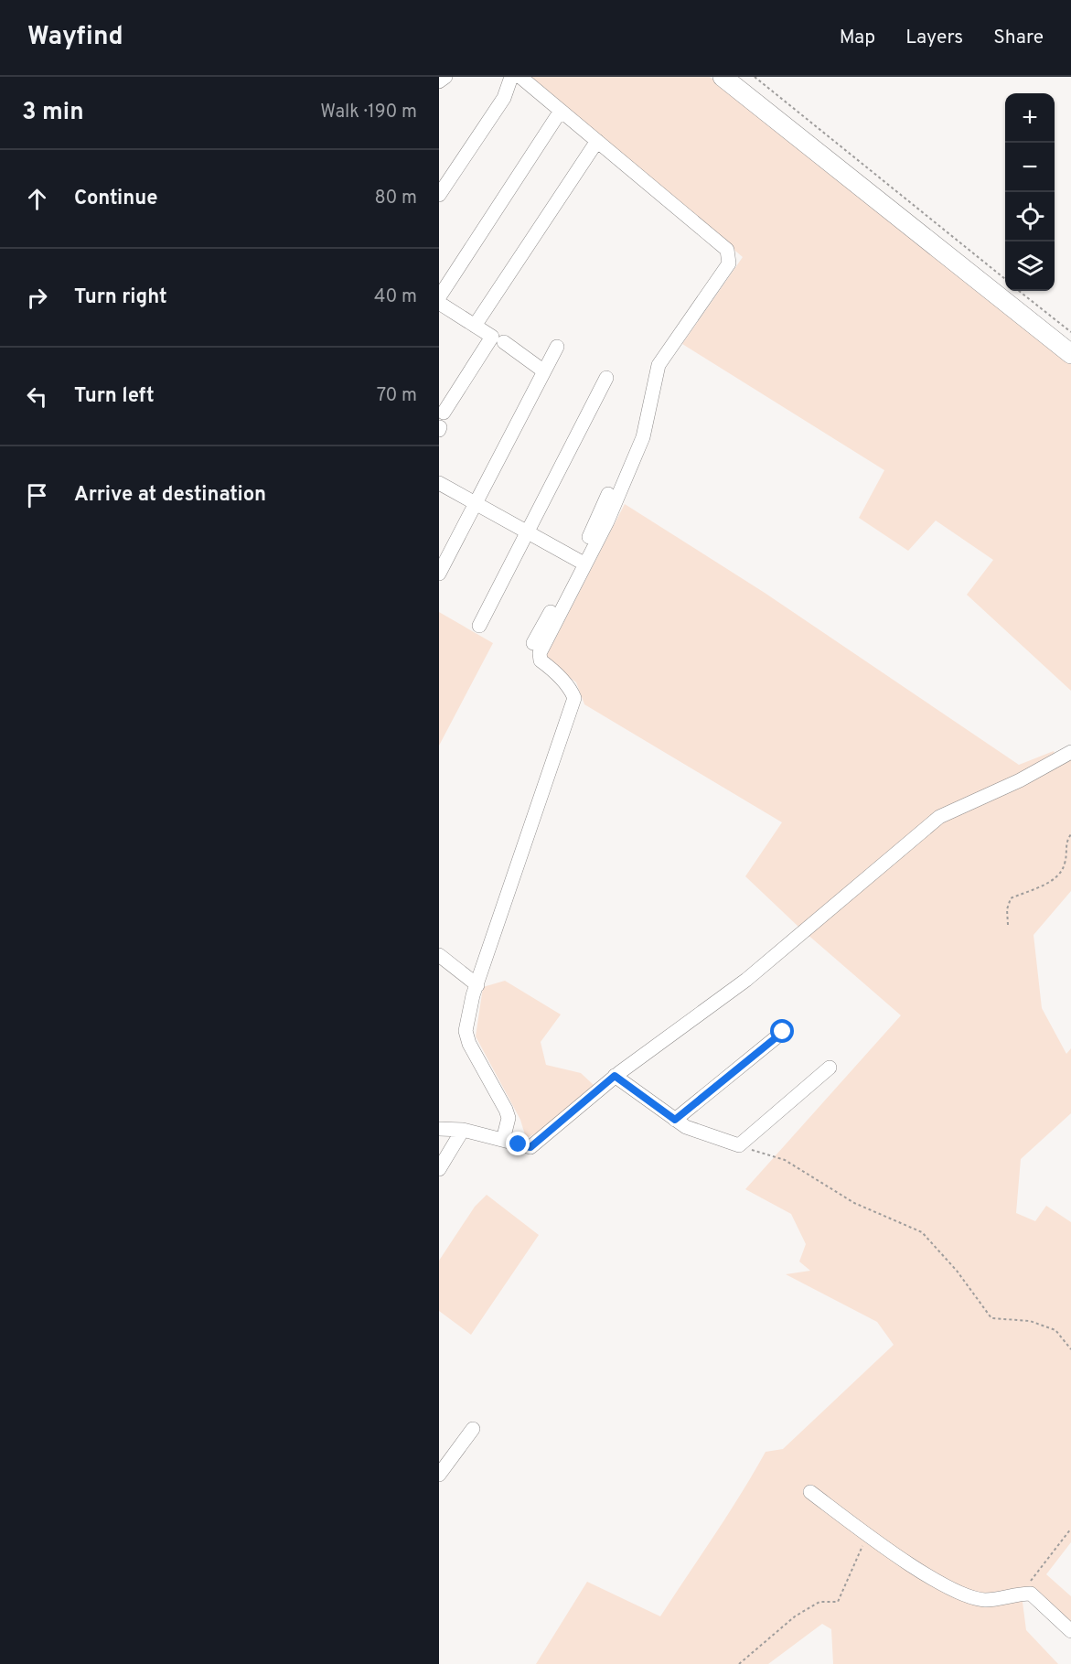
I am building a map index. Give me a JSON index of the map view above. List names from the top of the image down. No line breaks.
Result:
{"page":{"header":"Wayfind","nav":["Map","Layers","Share"],"heading":["3 min","Walk · 190 m"],"map_buttons":["+","−"],"list":[["Continue","80 m"],["Turn right","40 m"],["Turn left","70 m"],"Arrive at destination"]}}
